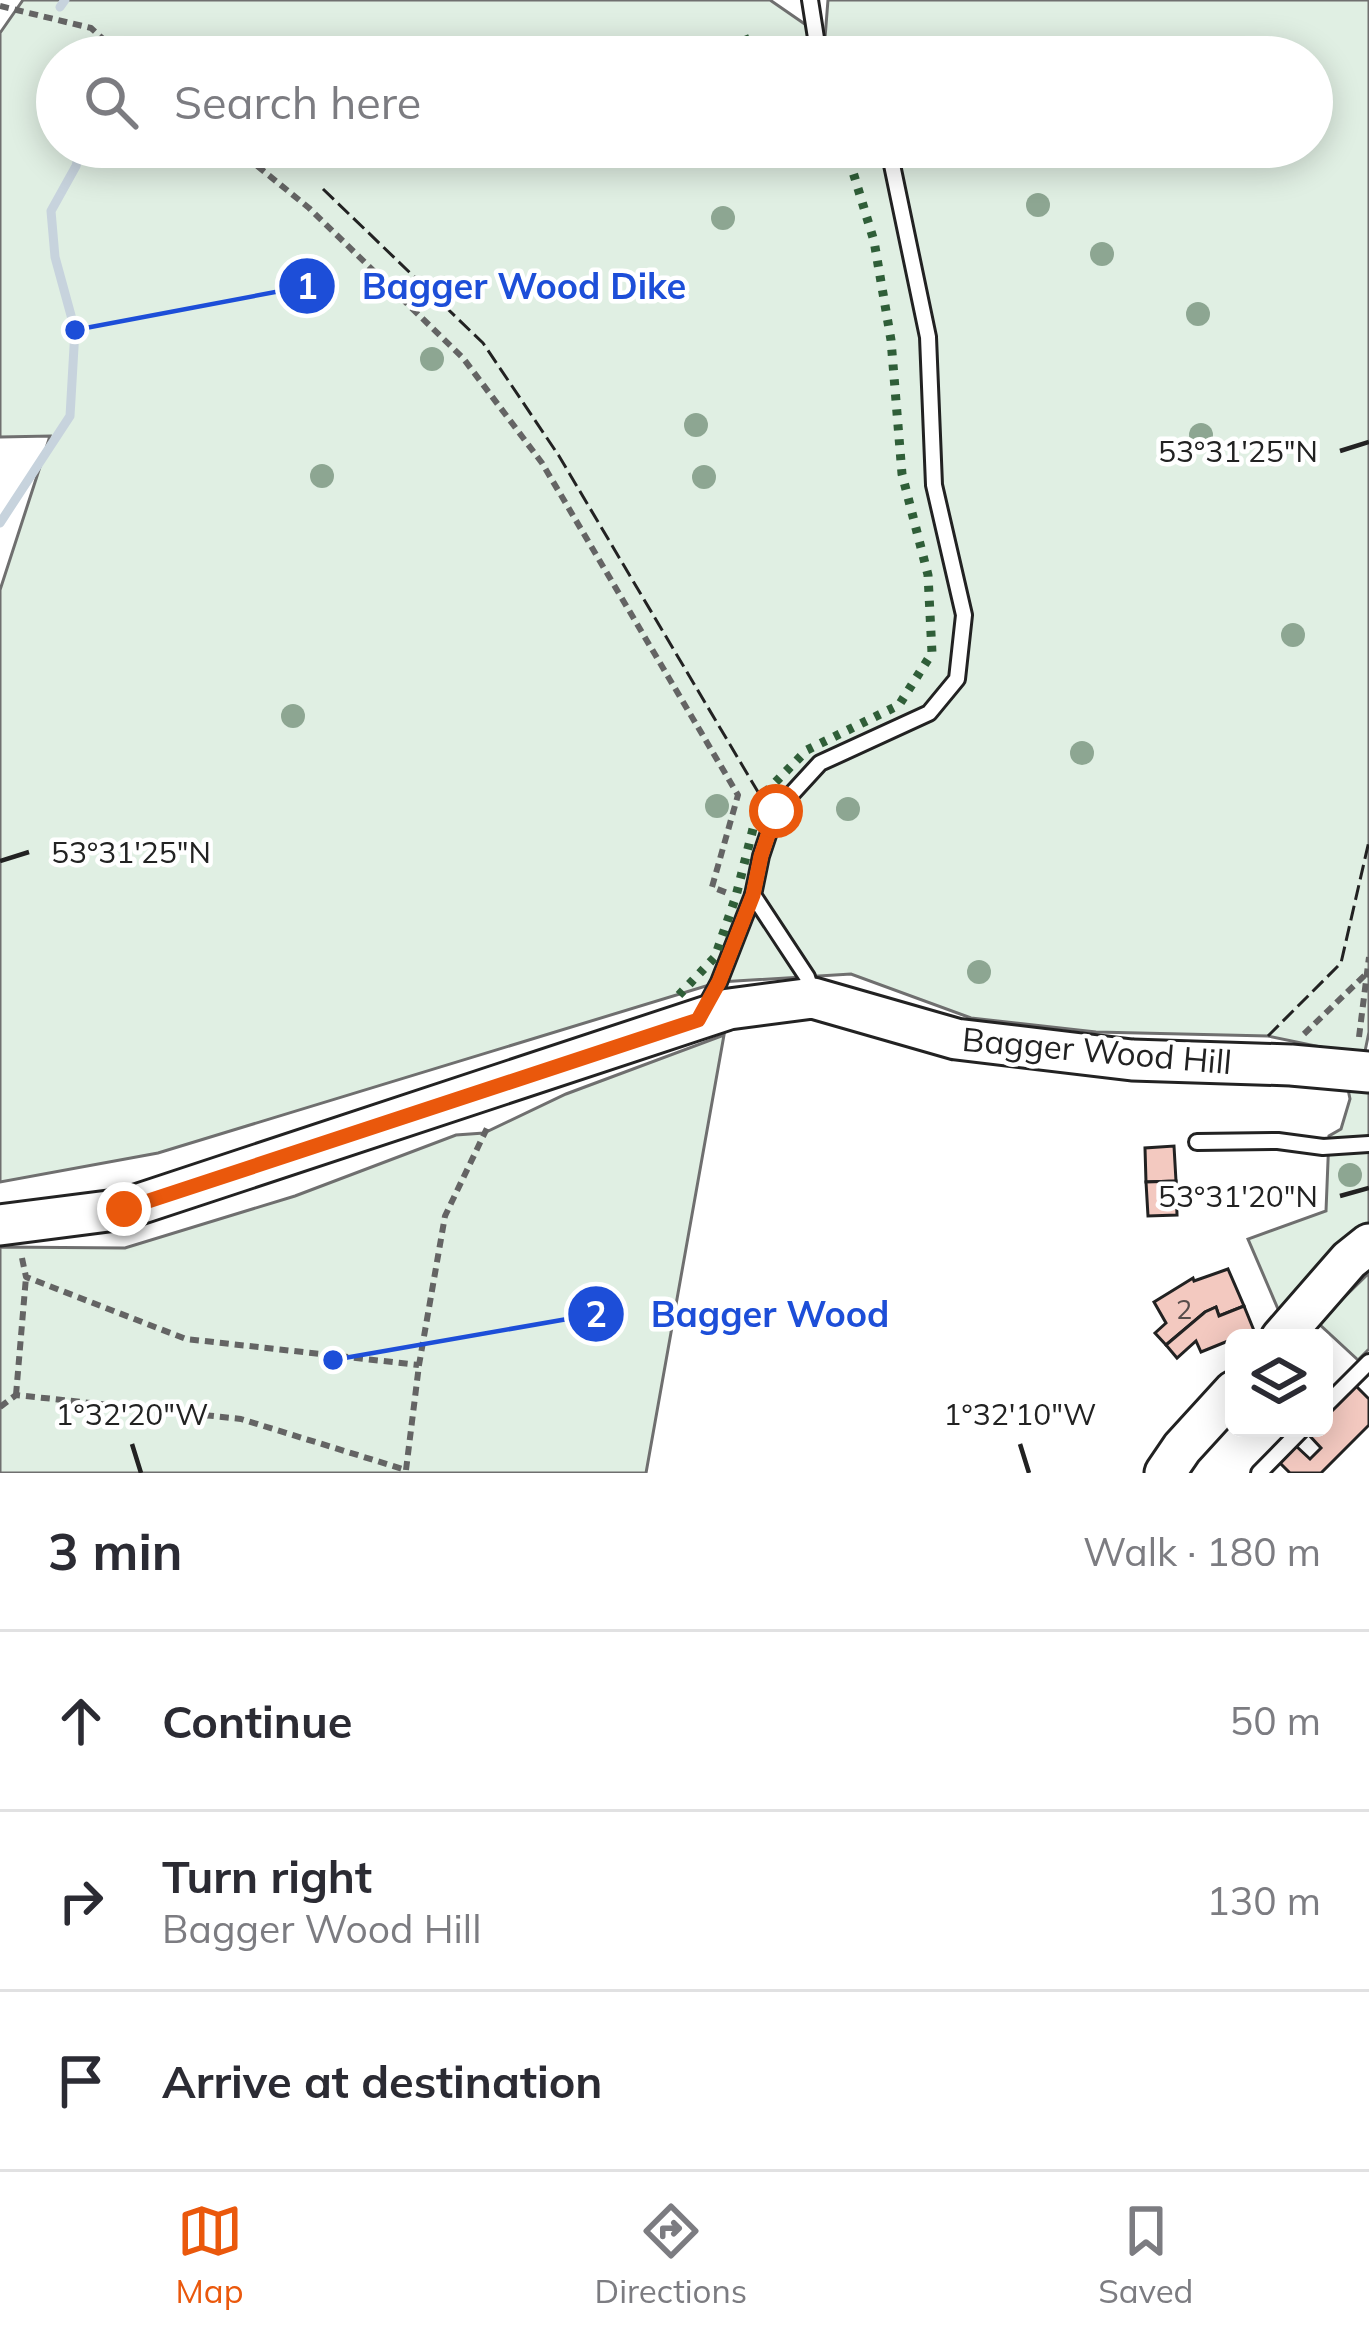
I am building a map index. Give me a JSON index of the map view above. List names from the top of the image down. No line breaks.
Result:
{"streets":{"street":["Bagger Wood Hill"]},"places":["Bagger Wood Dike","Bagger Wood"],"house_numbers":["2"],"page":{"search":"Search here","heading":["3 min","Walk · 180 m"],"list":[["Continue","50 m"],["Turn right","Bagger Wood Hill","130 m"],"Arrive at destination"],"nav":["Map","Directions","Saved"]},"coordinates":["53°31'25\"N","53°31'20\"N","1°32'20\"W","1°32'10\"W"]}
